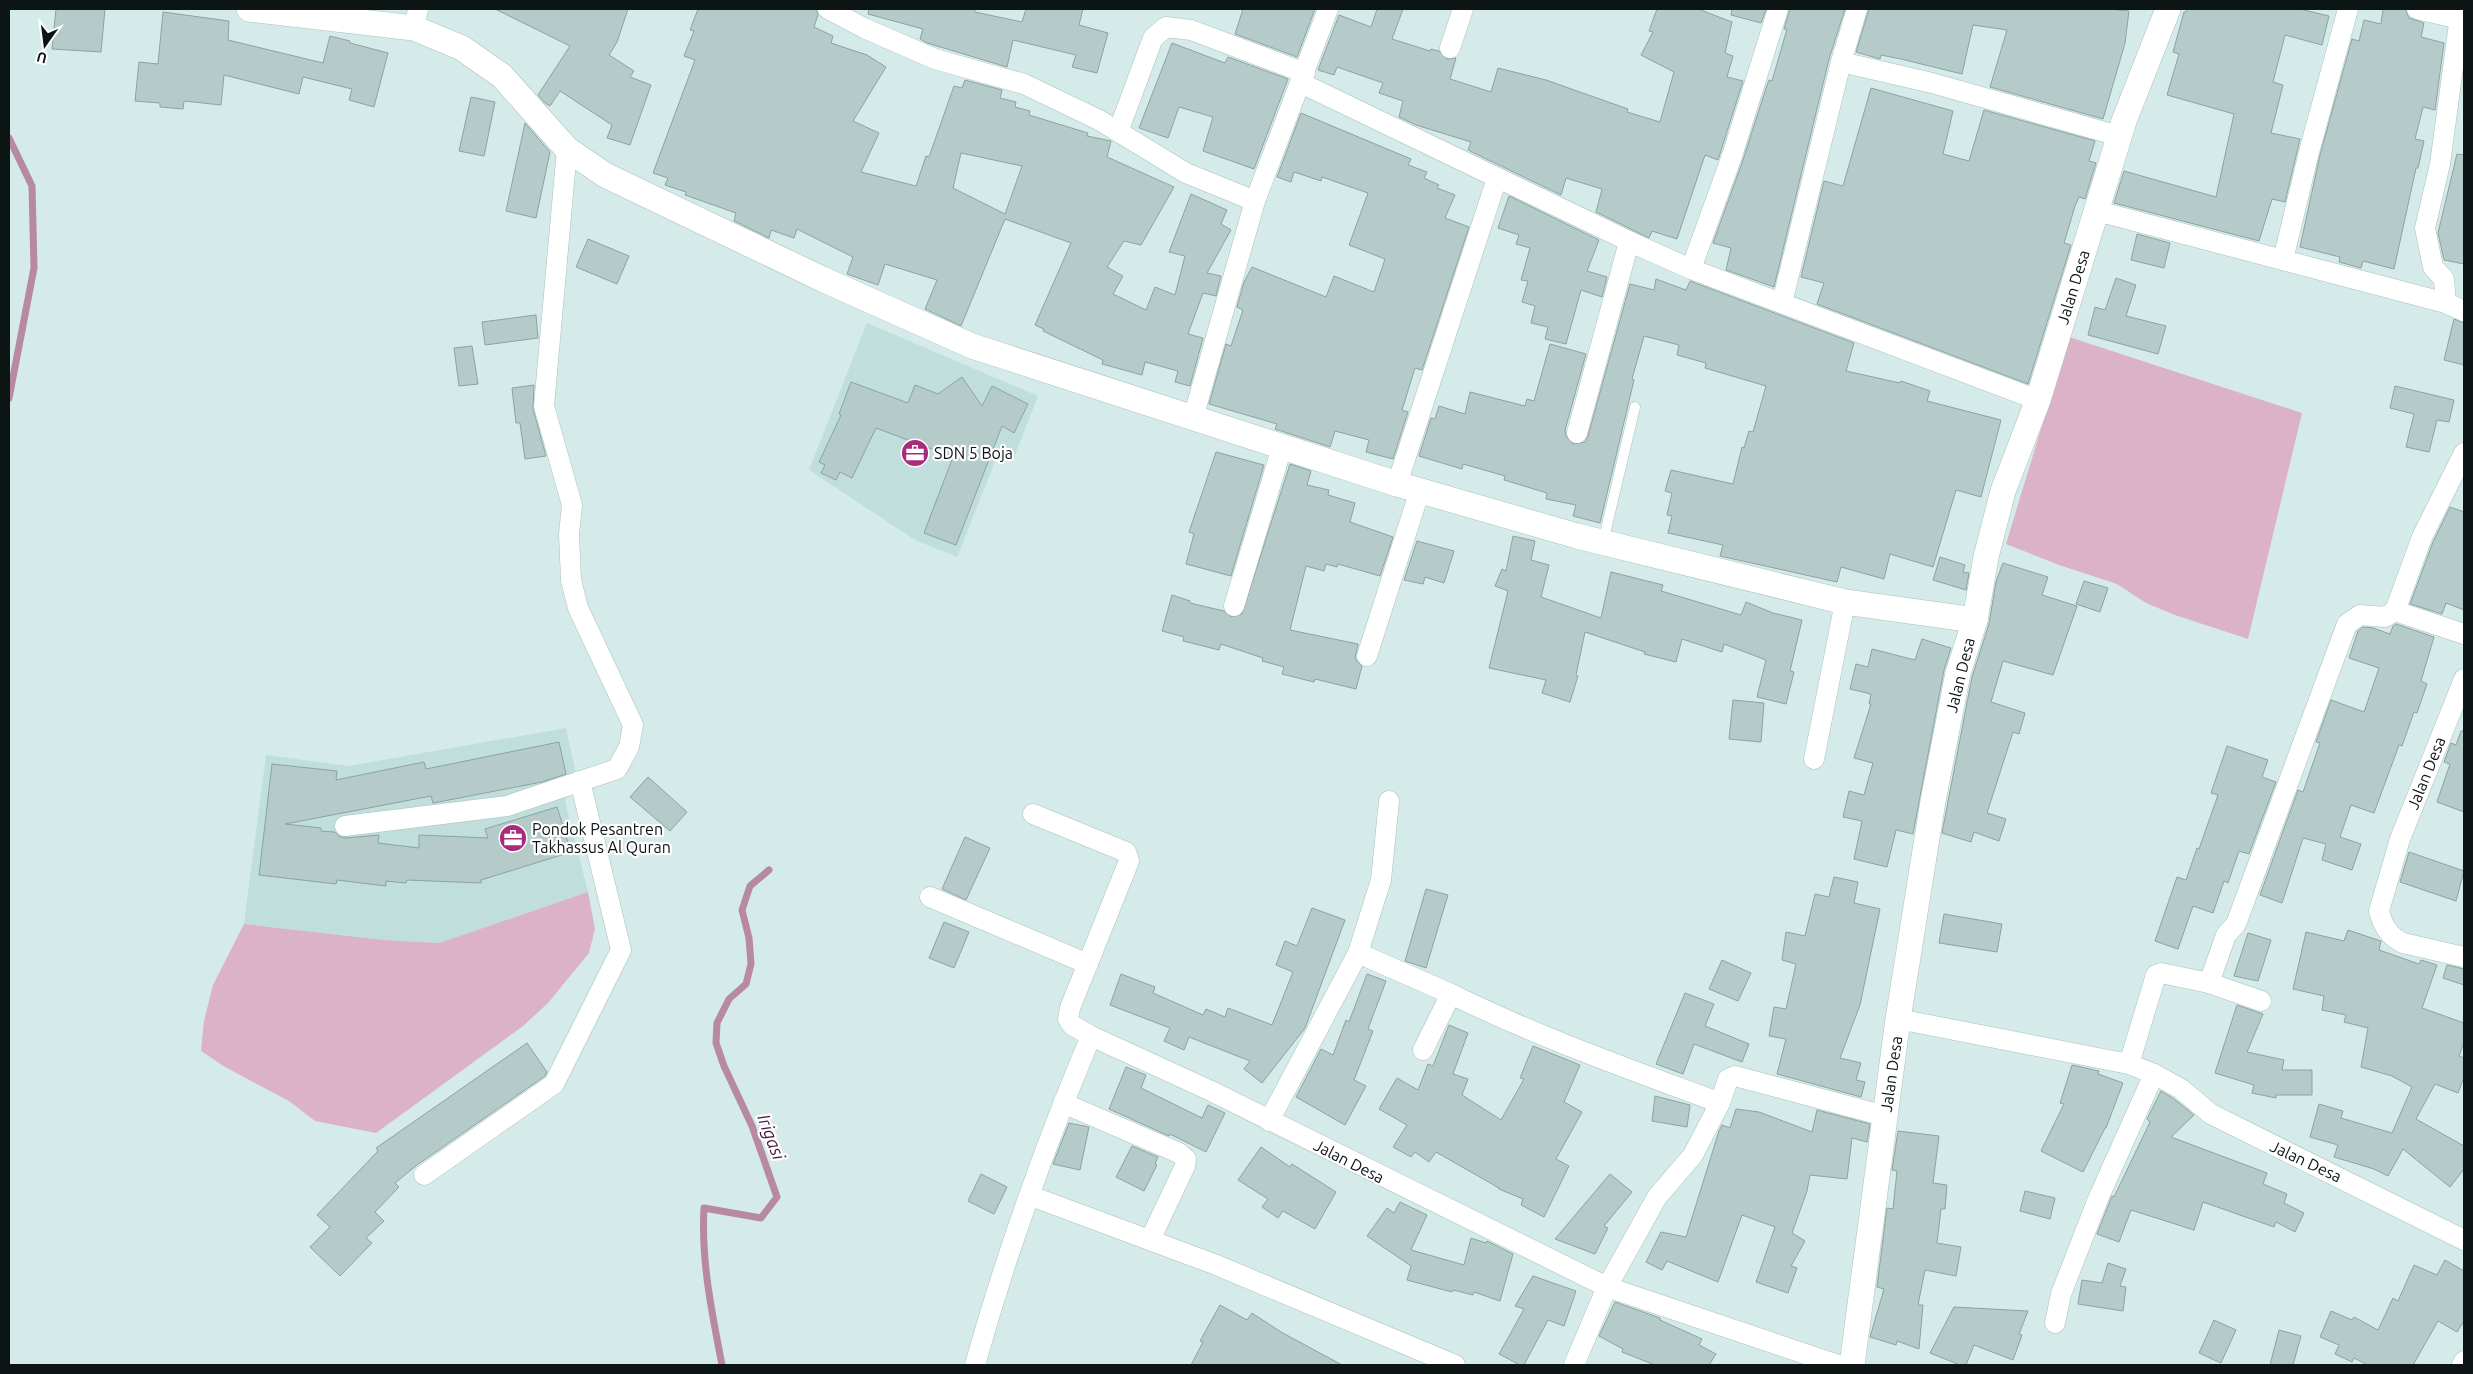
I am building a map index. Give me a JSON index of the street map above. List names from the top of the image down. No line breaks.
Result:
{"streets":{"street":["Jalan Desa"]},"water":["Irigasi"],"places":{"office":["SDN 5 Boja","Pondok Pesantren Takhassus Al Quran"]},"north":"bottom"}
